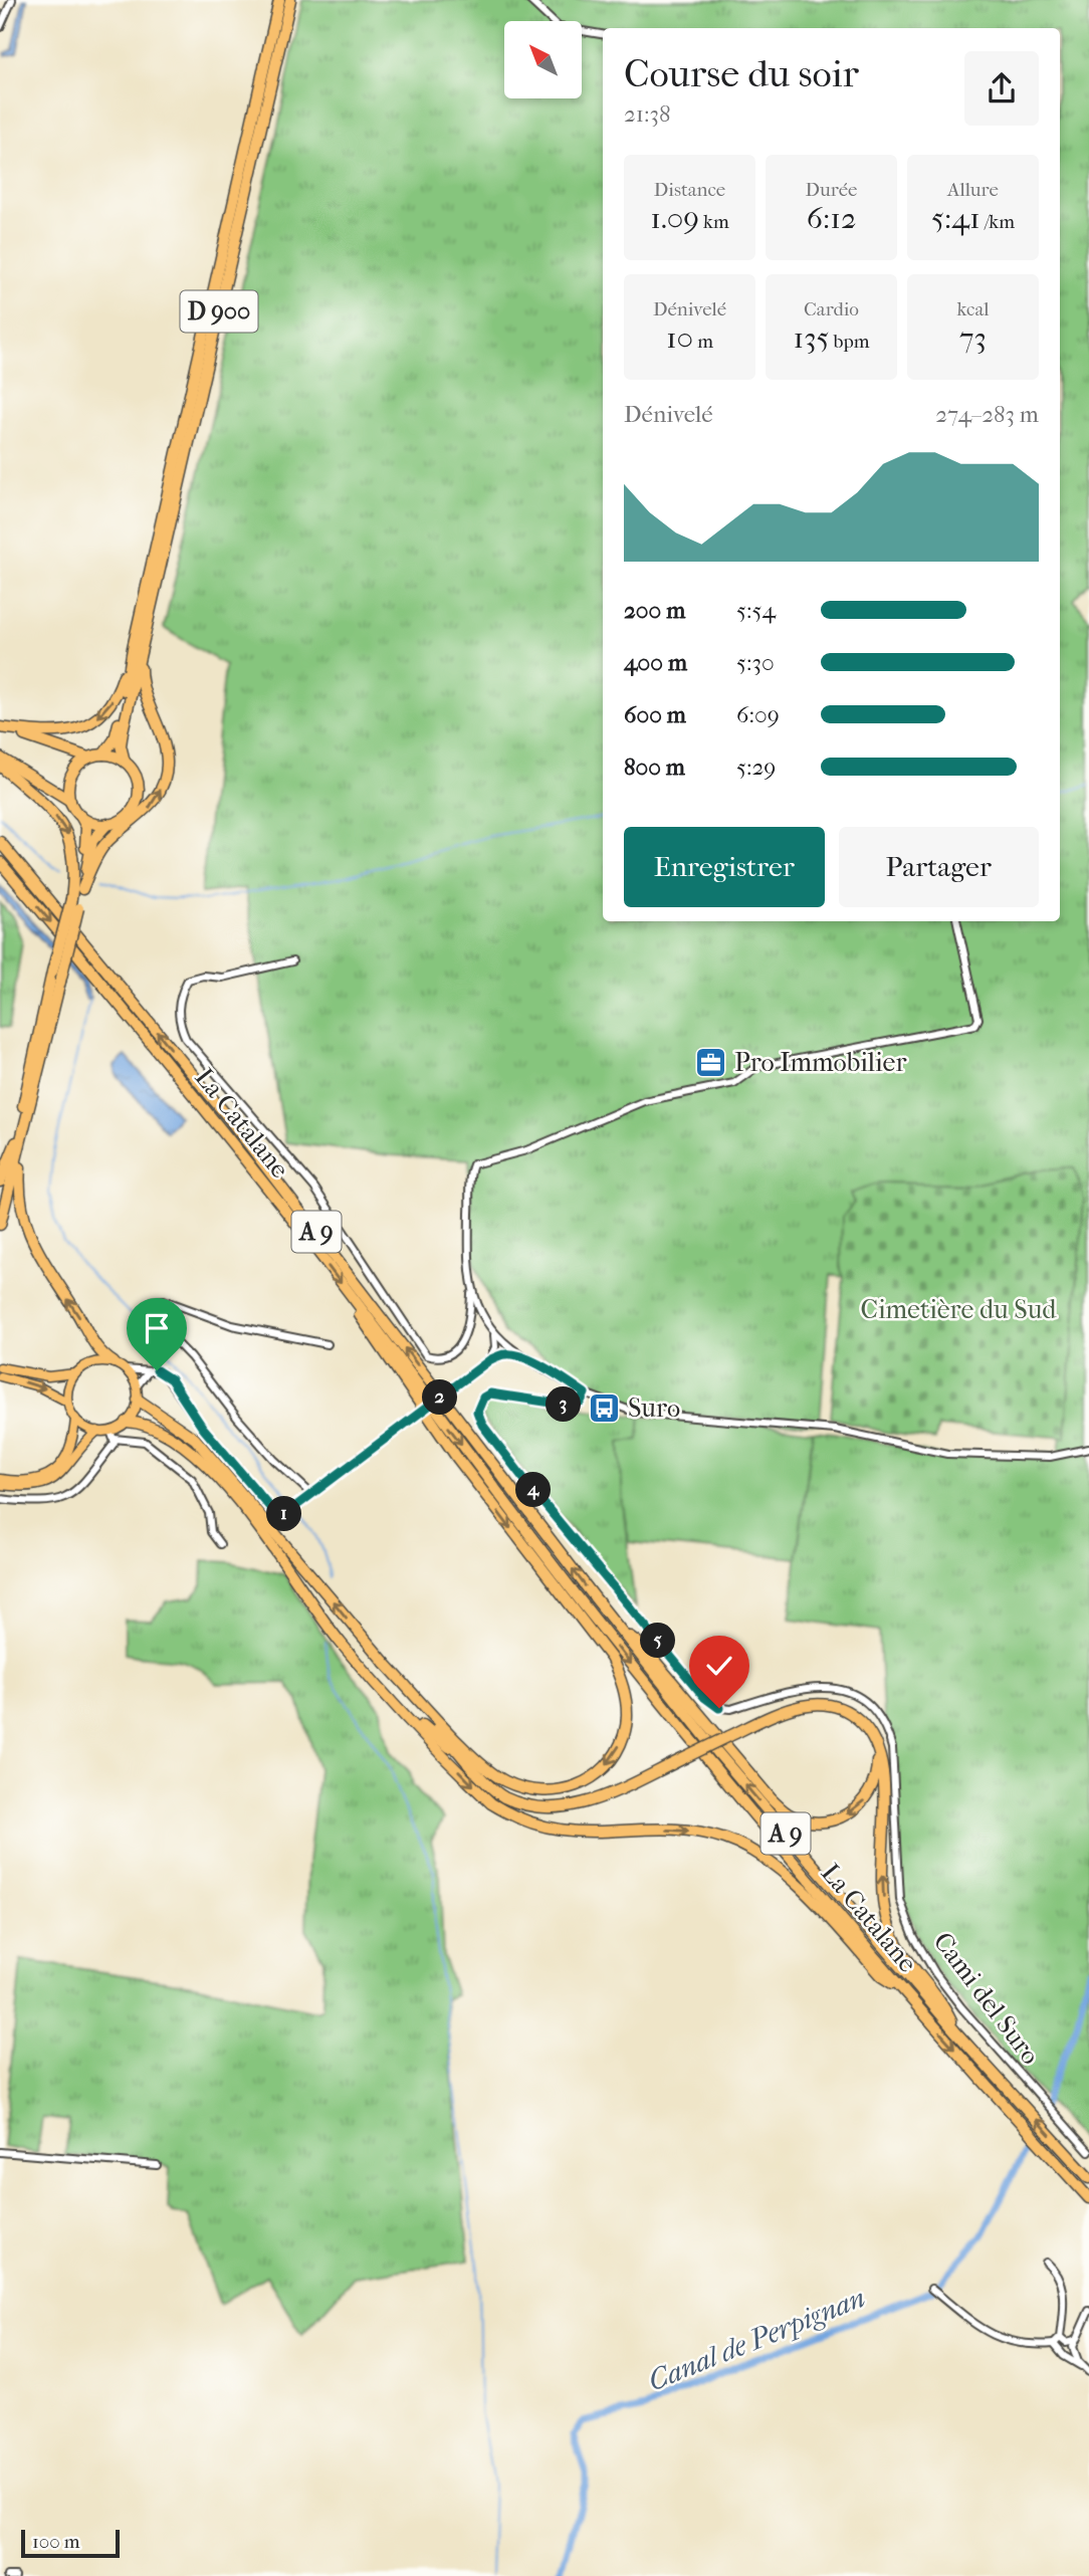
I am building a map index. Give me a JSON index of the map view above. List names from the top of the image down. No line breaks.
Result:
{"streets":{"highway":["D 900","La Catalane","A 9"],"street":["Cami del Suro"]},"water":["Canal de Perpignan"],"parks":["Cimetière du Sud"],"places":{"office":["Pro Immobilier"],"bus stop":["Suro"]},"scale_bar":"100 m","north":"top left","page":{"heading":["Course du soir","21:38"],"stats":[["Distance","1.09 km"],["Durée","6:12"],["Allure","5:41 /km"],["Dénivelé","10 m"],["Cardio","135 bpm"],["kcal","73"]],"chart":["Dénivelé","274–283 m"],"list":[{"name":"200 m","note":"5:54"},{"name":"400 m","note":"5:30"},{"name":"600 m","note":"6:09"},{"name":"800 m","note":"5:29"}],"buttons":["Enregistrer","Partager"],"pins":["2","3","4","1","5"],"scale":"100 m"}}
